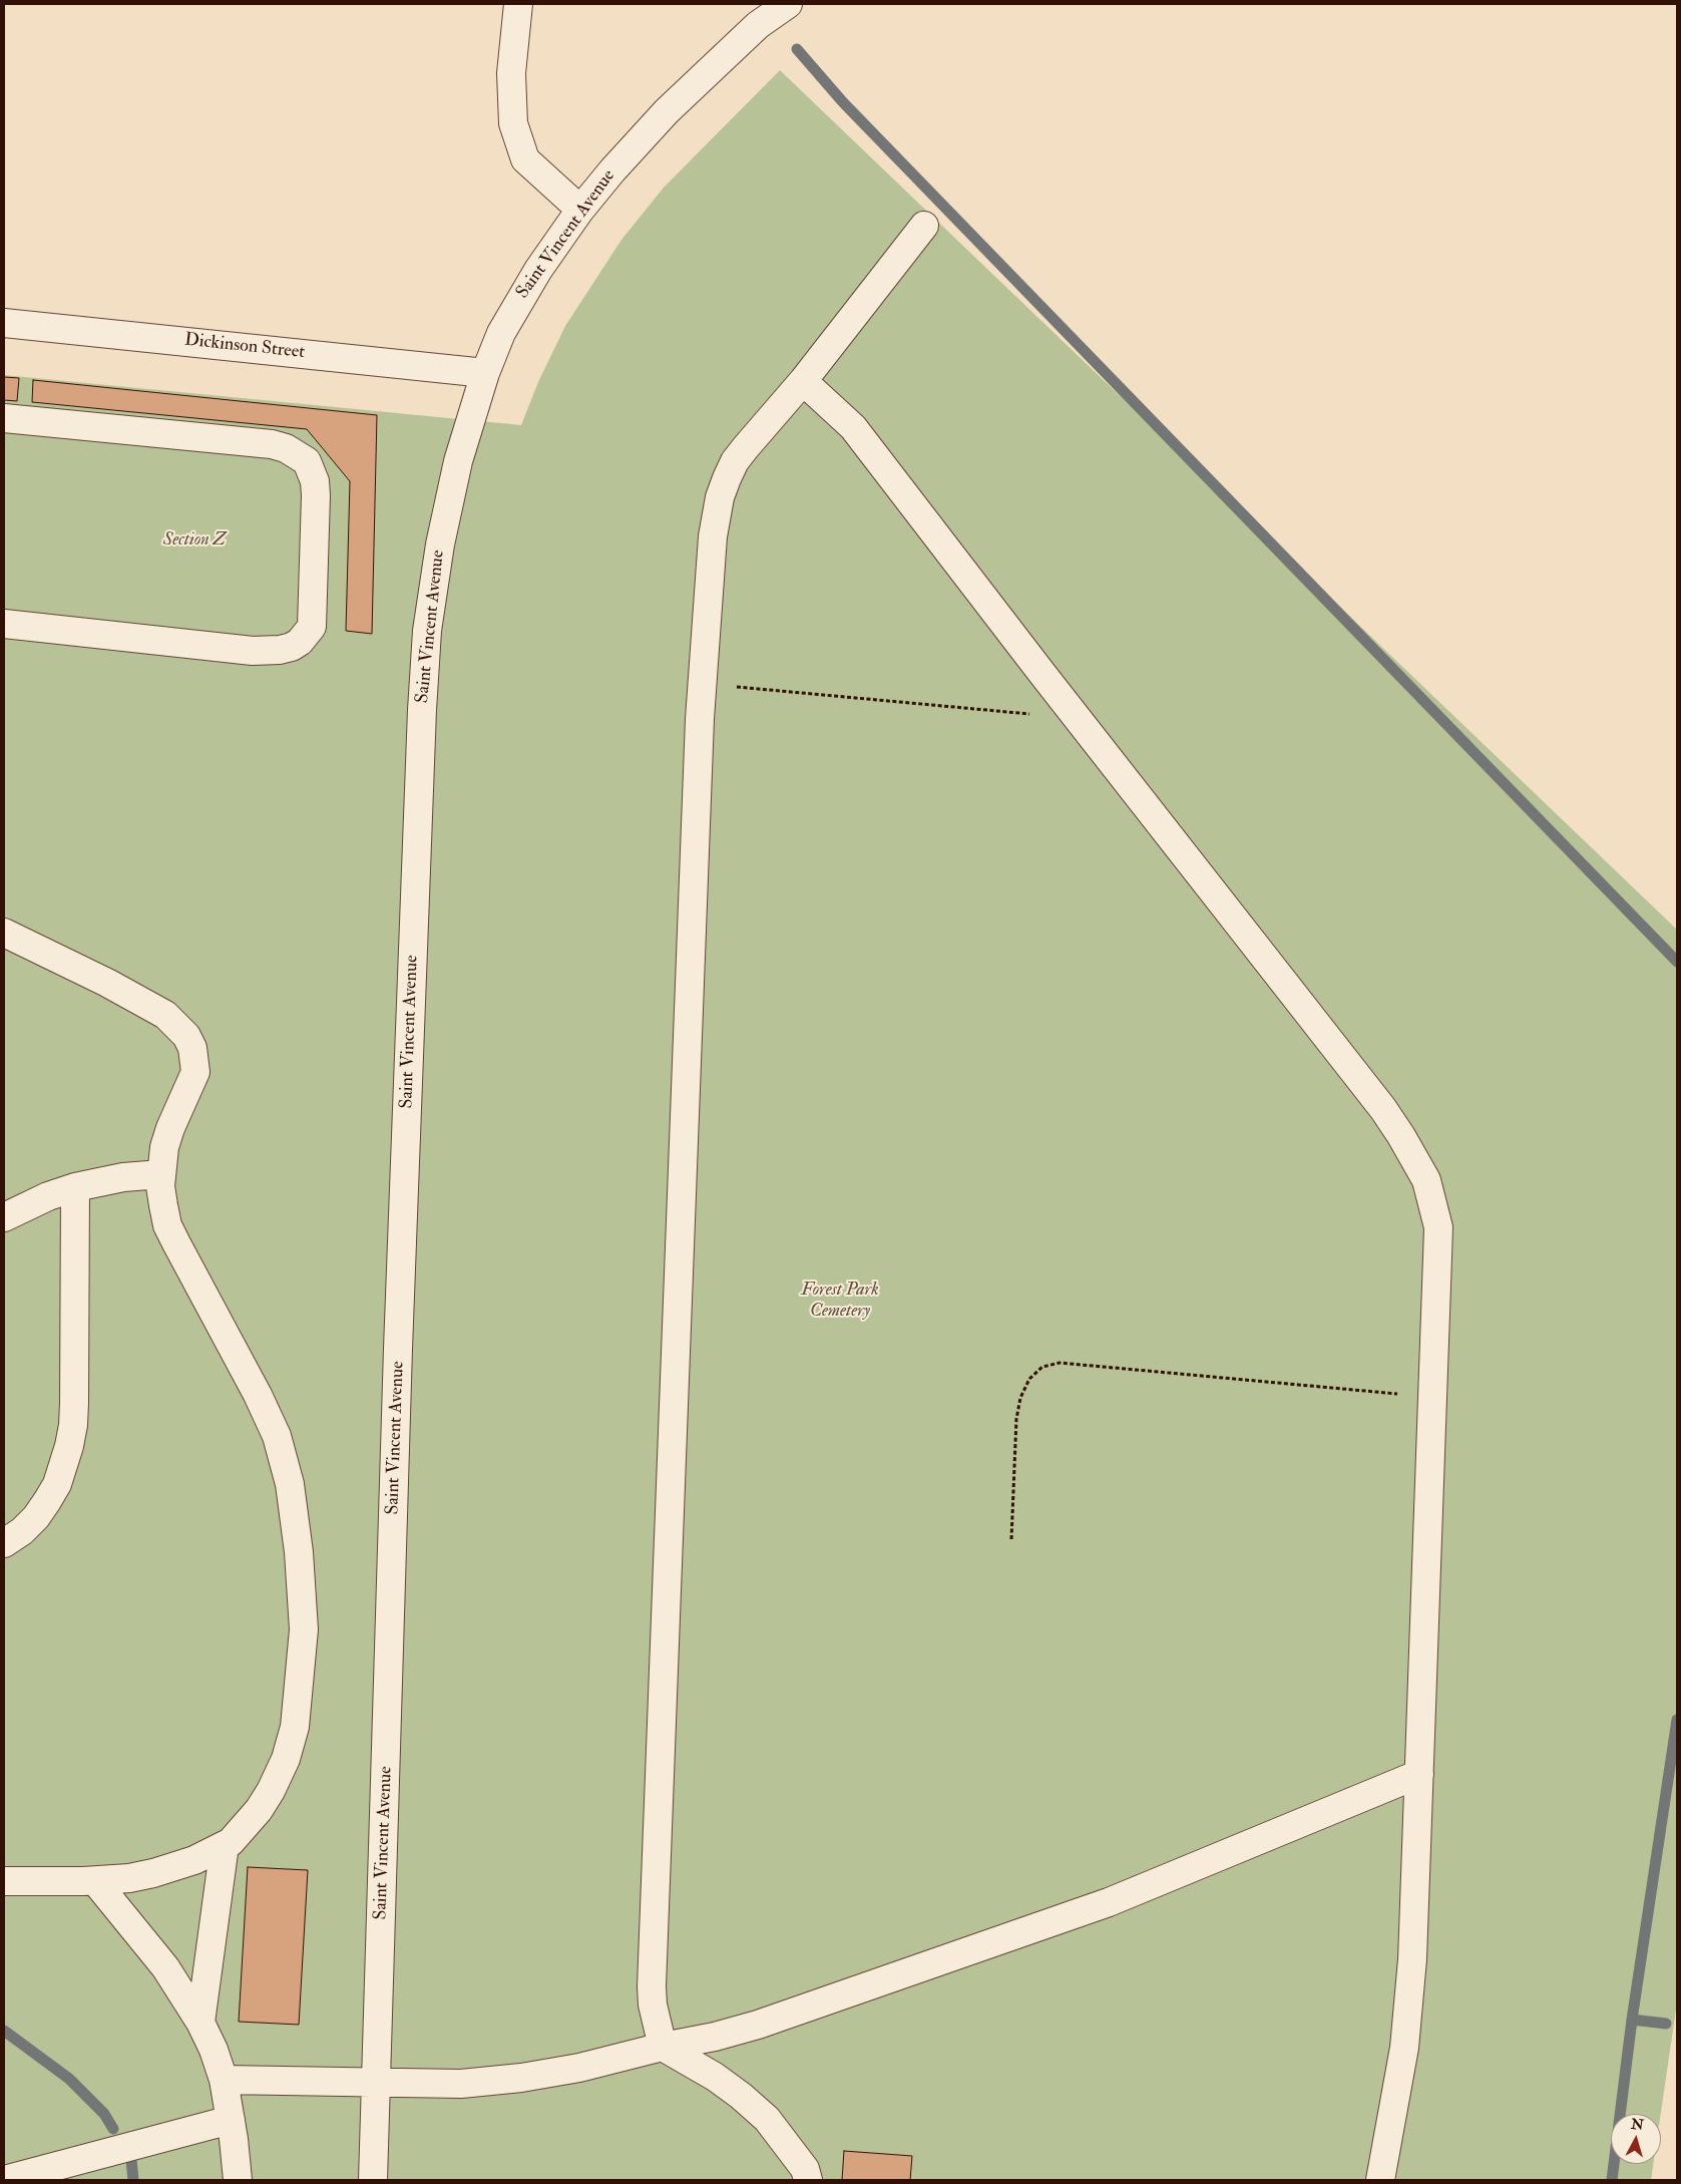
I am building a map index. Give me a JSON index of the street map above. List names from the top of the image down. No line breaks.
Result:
{"streets":{"street":["Saint Vincent Avenue","Dickinson Street"]},"crossings":[["Saint Vincent Avenue","Dickinson Street"]],"parks":["Section Z","Forest Park Cemetery"],"north":"top"}
